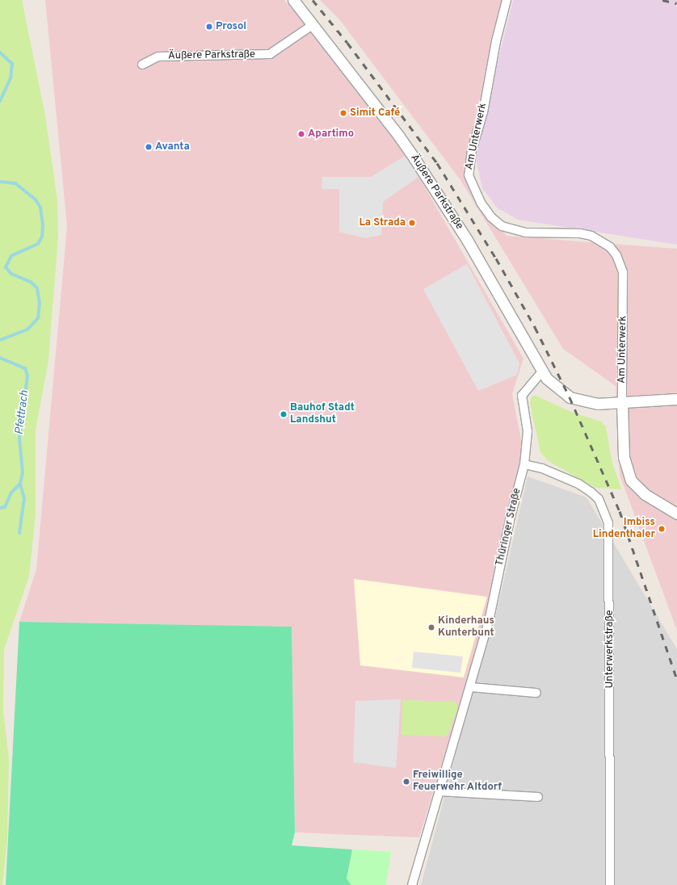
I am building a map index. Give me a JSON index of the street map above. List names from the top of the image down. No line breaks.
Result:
{"streets":{"street":["Äußere Parkstraße","Am Unterwerk","Thüringer Straße","Unterwerkstraße"]},"crossings":[["Äußere Parkstraße","Am Unterwerk"],["Äußere Parkstraße","Thüringer Straße"],["Thüringer Straße","Unterwerkstraße"]],"water":["Pfettrach"],"places":["Prosol","Simit Café","Apartimo","Avanta","La Strada","Bauhof Stadt Landshut","Imbiss Lindenthaler","Kinderhaus Kunterbunt","Freiwillige Feuerwehr Altdorf"]}
